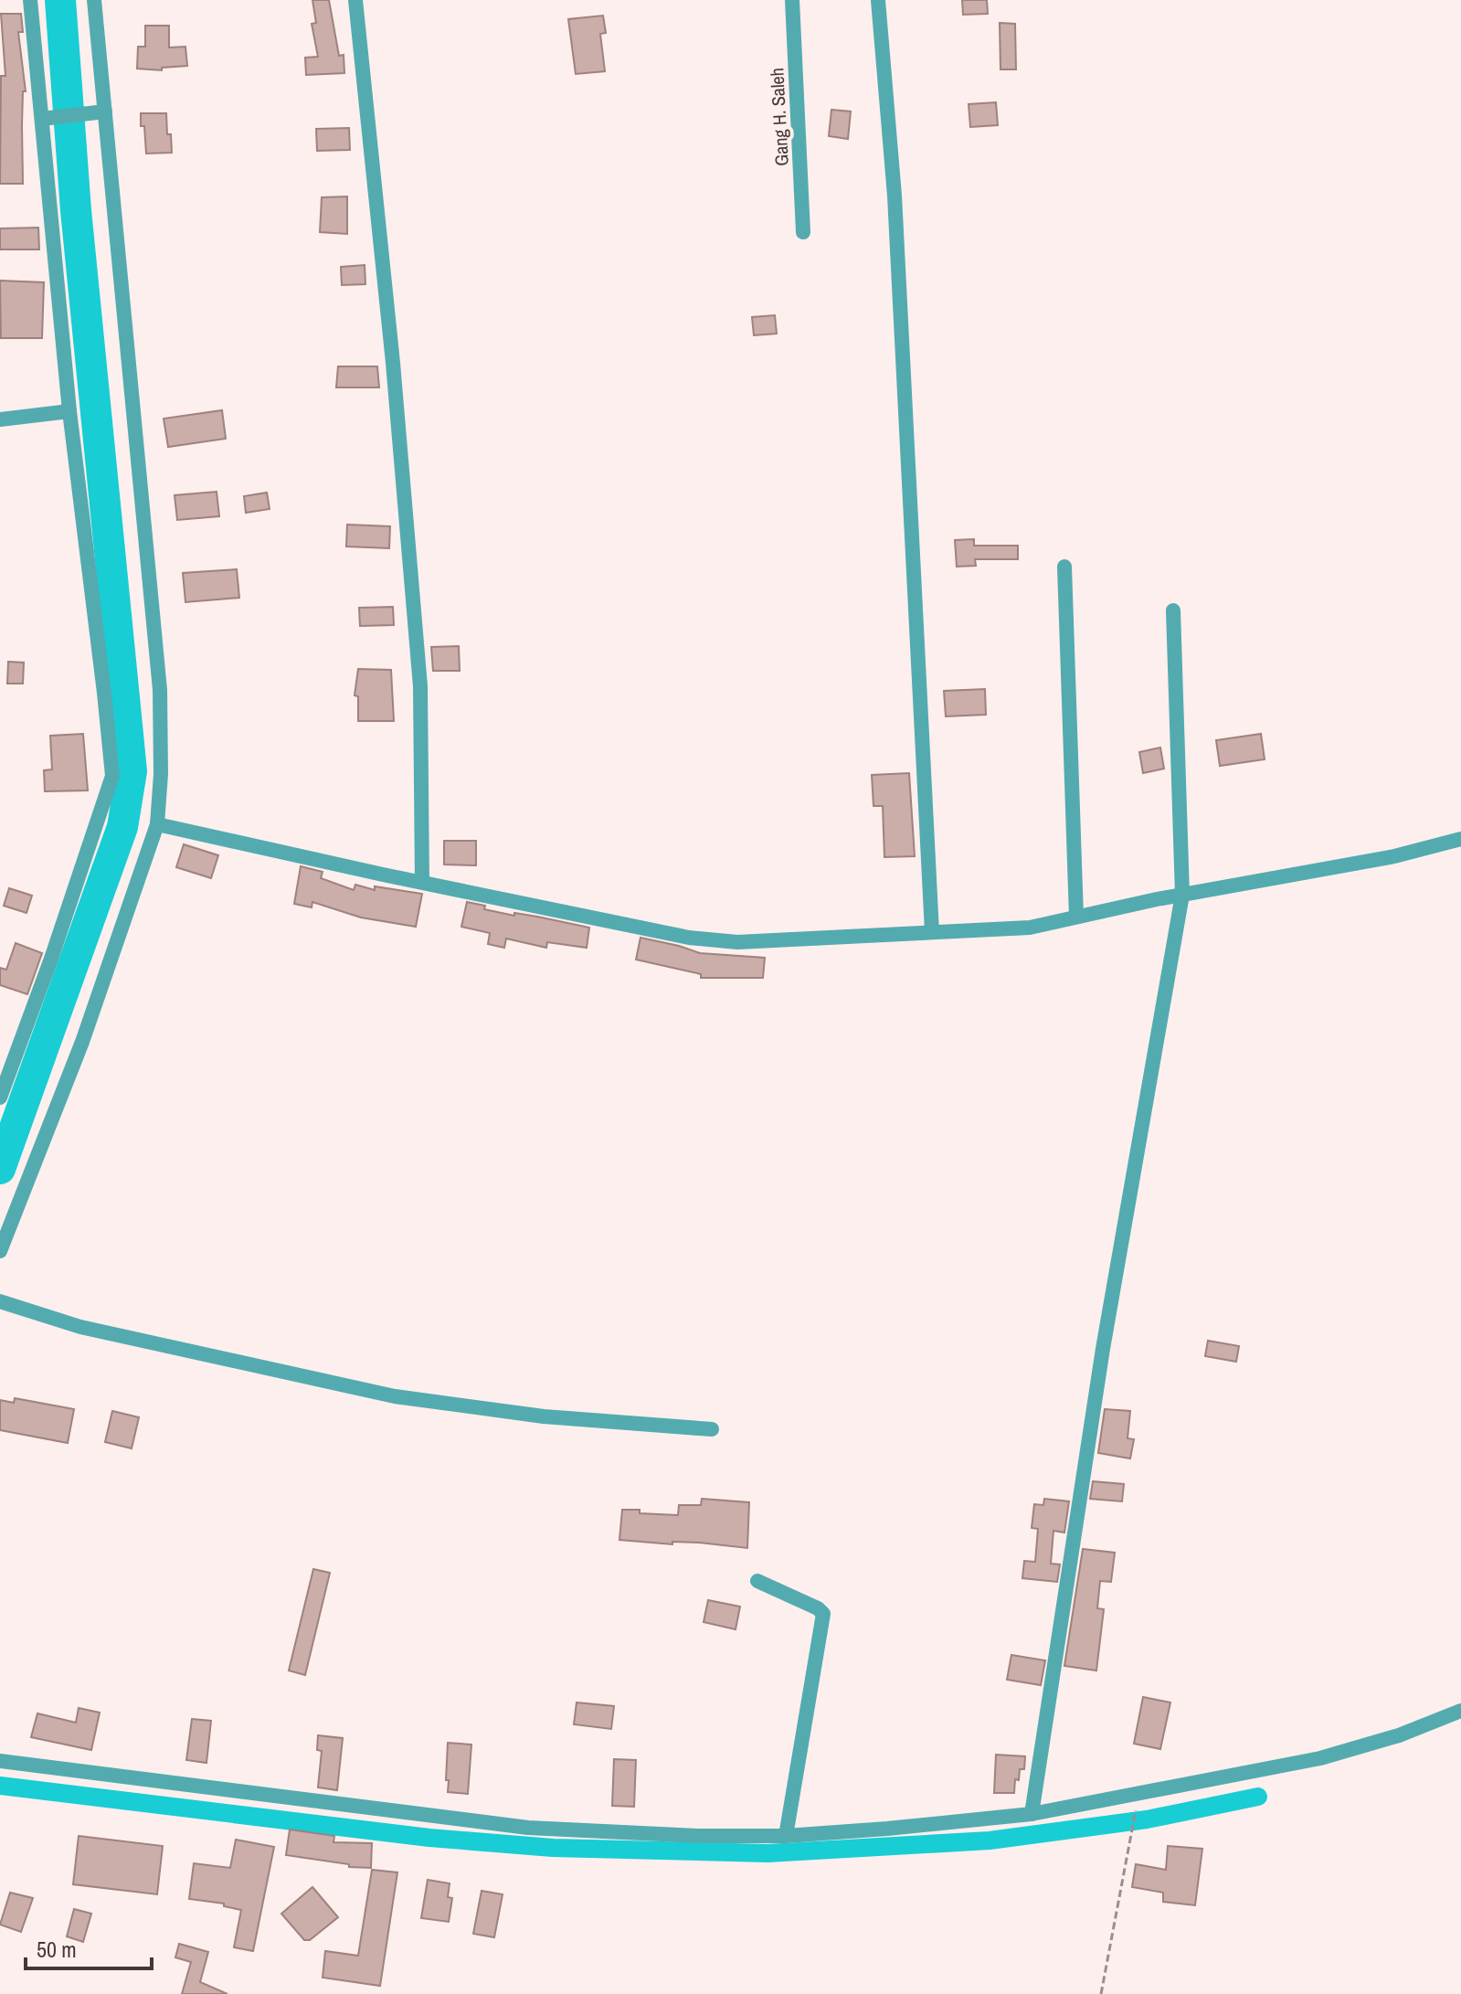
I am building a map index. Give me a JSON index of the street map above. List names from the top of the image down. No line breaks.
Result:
{"streets":{"street":["Gang H. Saleh"]},"scale_bar":"50 m"}
